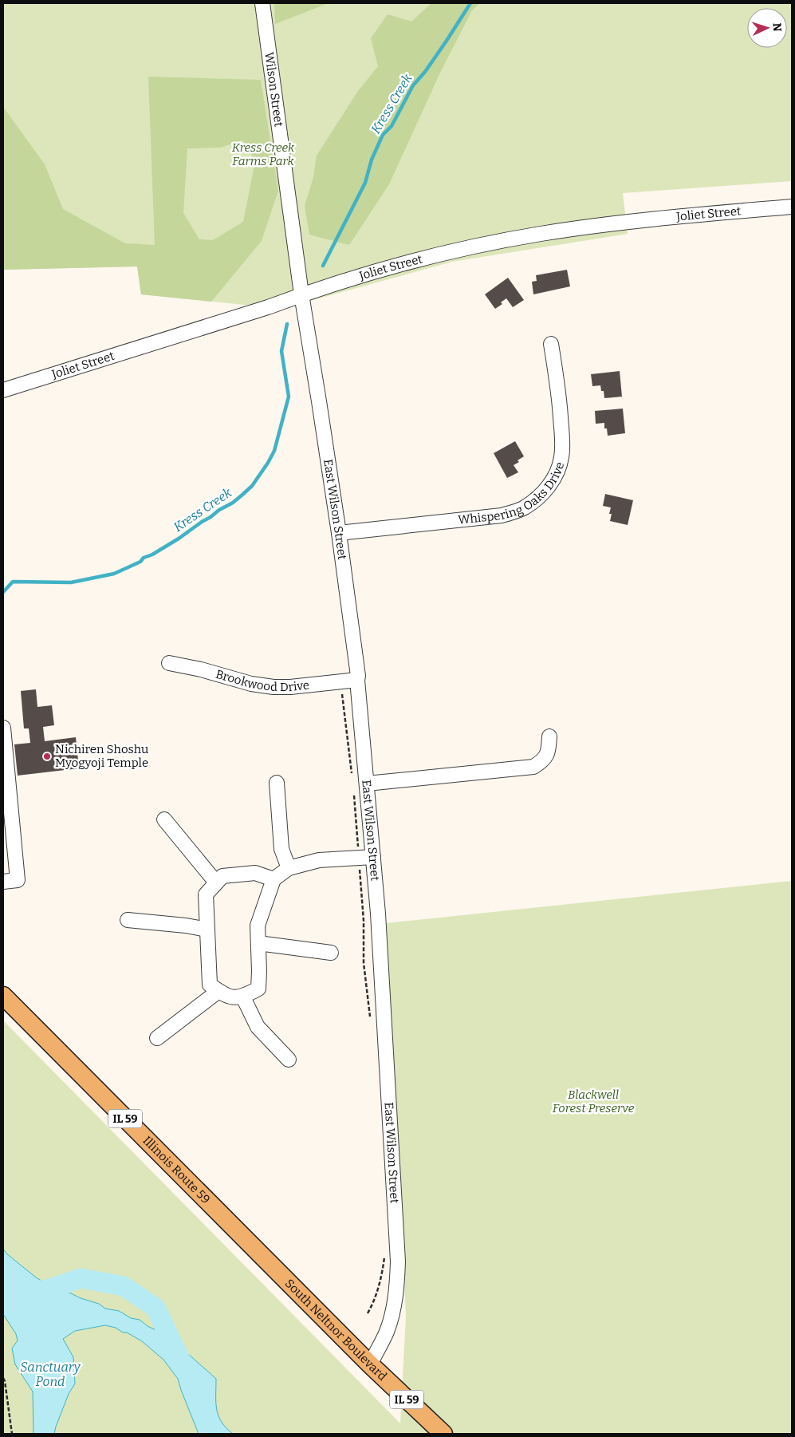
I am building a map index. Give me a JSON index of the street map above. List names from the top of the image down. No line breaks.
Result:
{"streets":{"main road":["IL 59","Illinois Route 59","South Neltnor Boulevard"],"street":["Wilson Street","Joliet Street","Whispering Oaks Drive","East Wilson Street","Brookwood Drive"]},"crossings":[["Wilson Street","Joliet Street"],["Wilson Street","East Wilson Street"],["Joliet Street","East Wilson Street"],["Whispering Oaks Drive","East Wilson Street"],["East Wilson Street","Brookwood Drive"],["East Wilson Street","South Neltnor Boulevard"],["Illinois Route 59","South Neltnor Boulevard"]],"water":["Kress Creek","Sanctuary Pond"],"parks":["Kress Creek Farms Park","Blackwell Forest Preserve"],"places":["Nichiren Shoshu Myogyoji Temple"],"north":"right"}
